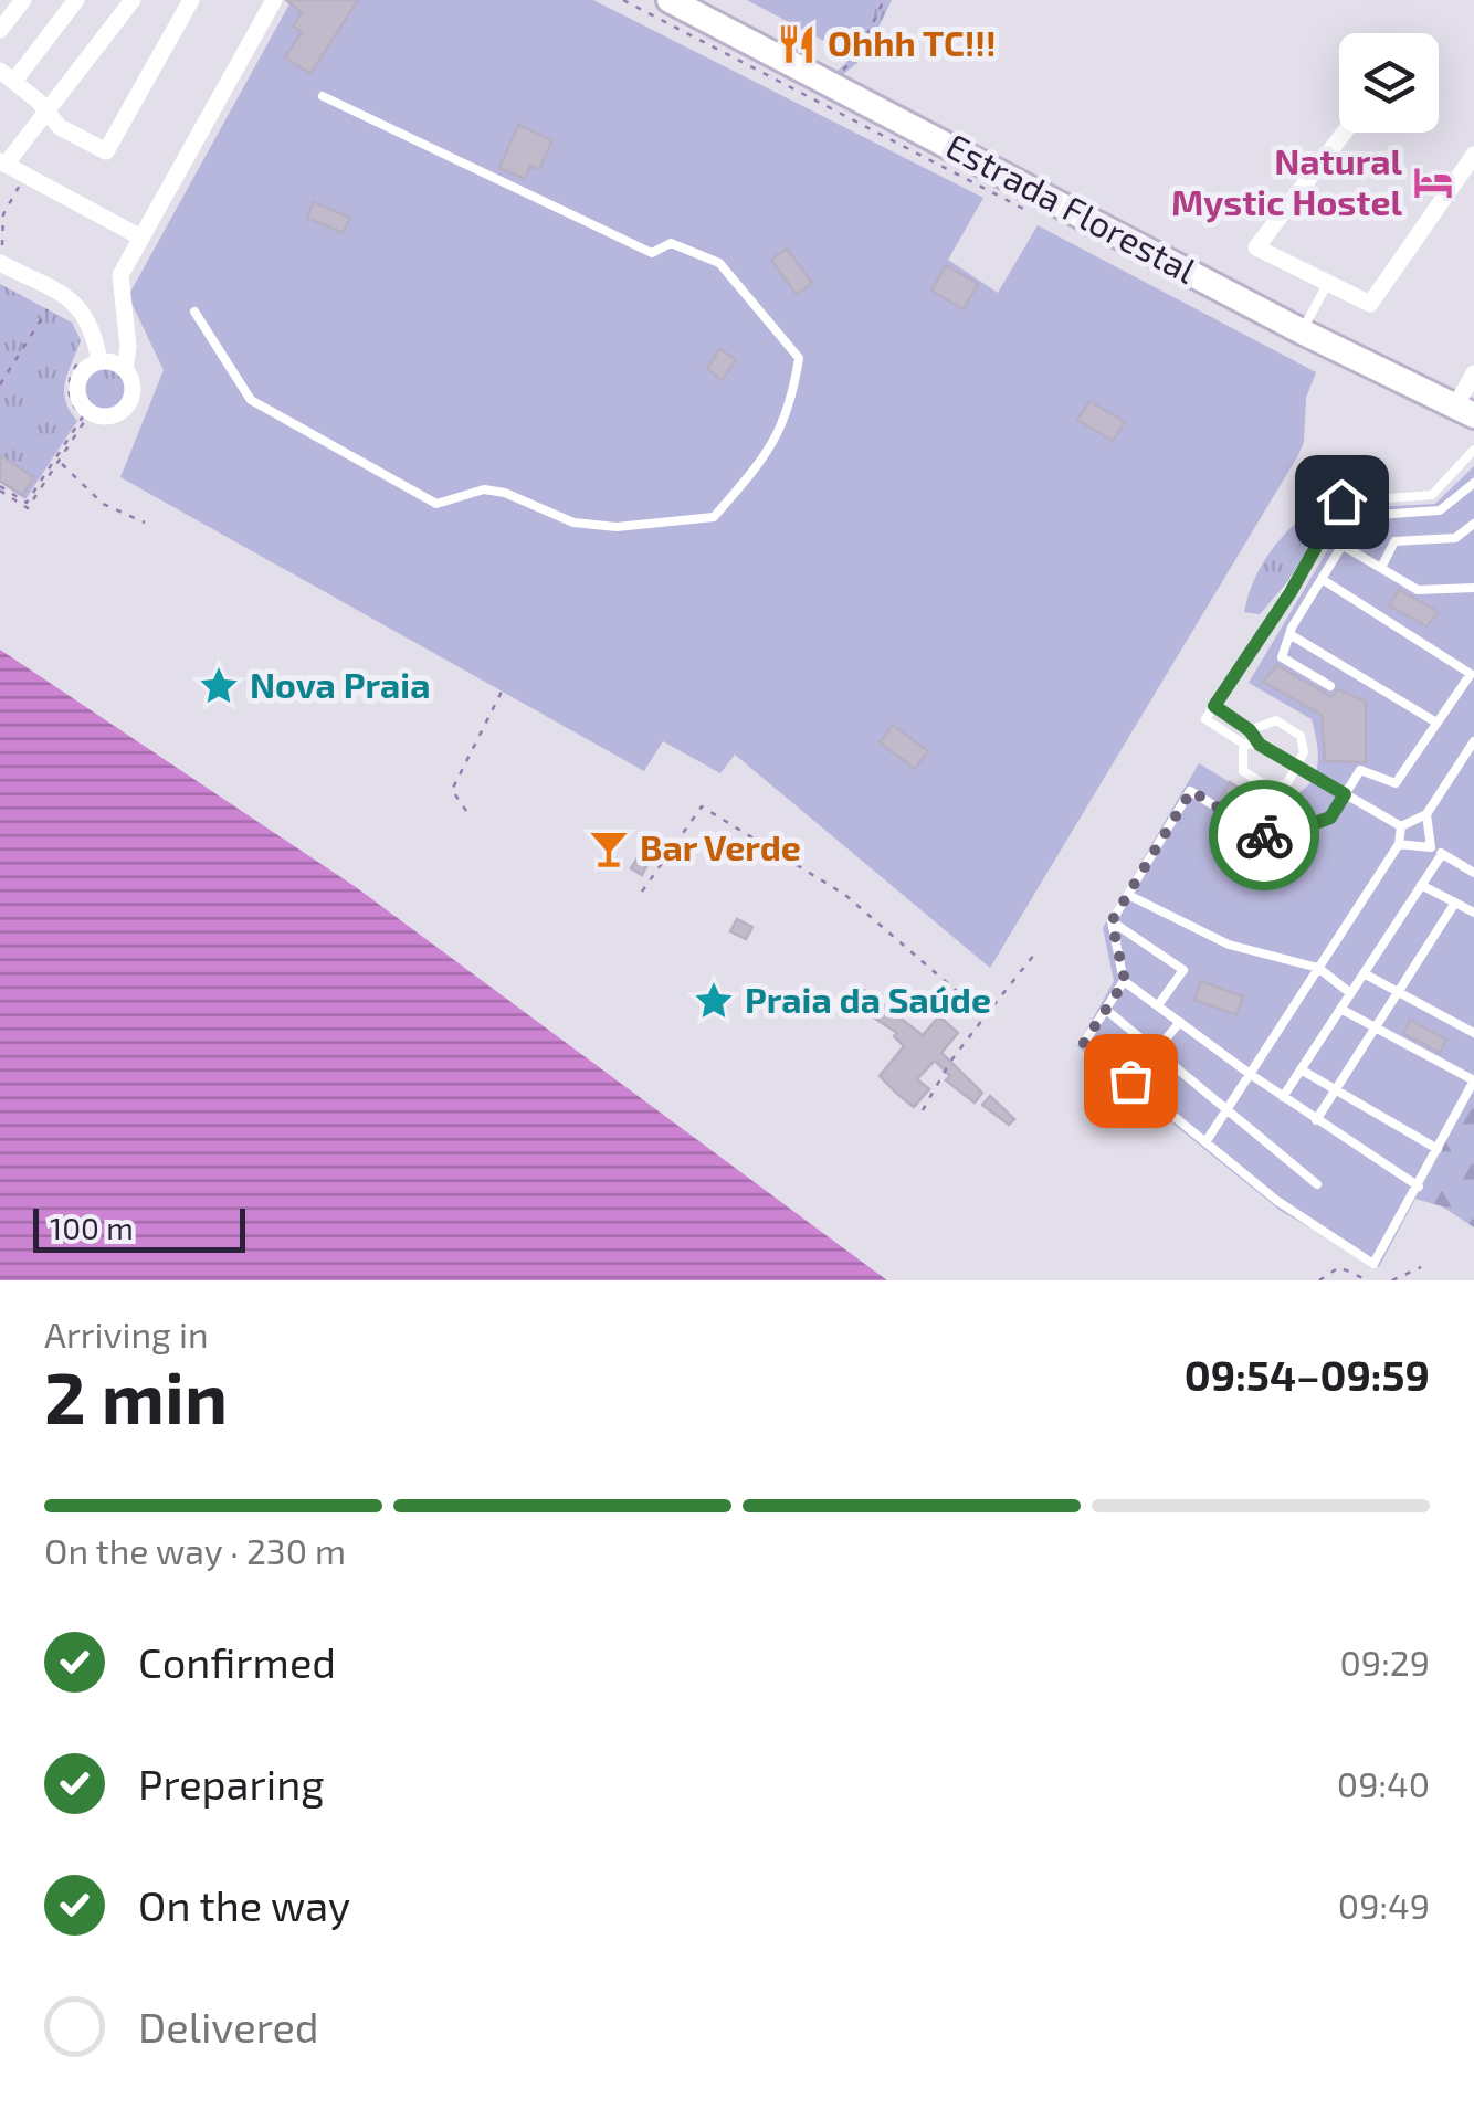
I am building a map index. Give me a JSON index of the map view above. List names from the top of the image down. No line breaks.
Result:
{"streets":{"main road":["Estrada Florestal"]},"places":{"restaurant":["Ohhh TC!!!"],"hotel":["Natural Mystic Hostel"],"place":["Nova Praia","Praia da Saúde"],"bar":["Bar Verde"]},"scale_bar":"100 m","page":{"scale":"100 m","heading":["2 min","Arriving in","09:54–09:59"],"bar":"On the way · 230 m","list":[["Confirmed","09:29"],["Preparing","09:40"],["On the way","09:49"],"Delivered"]}}
